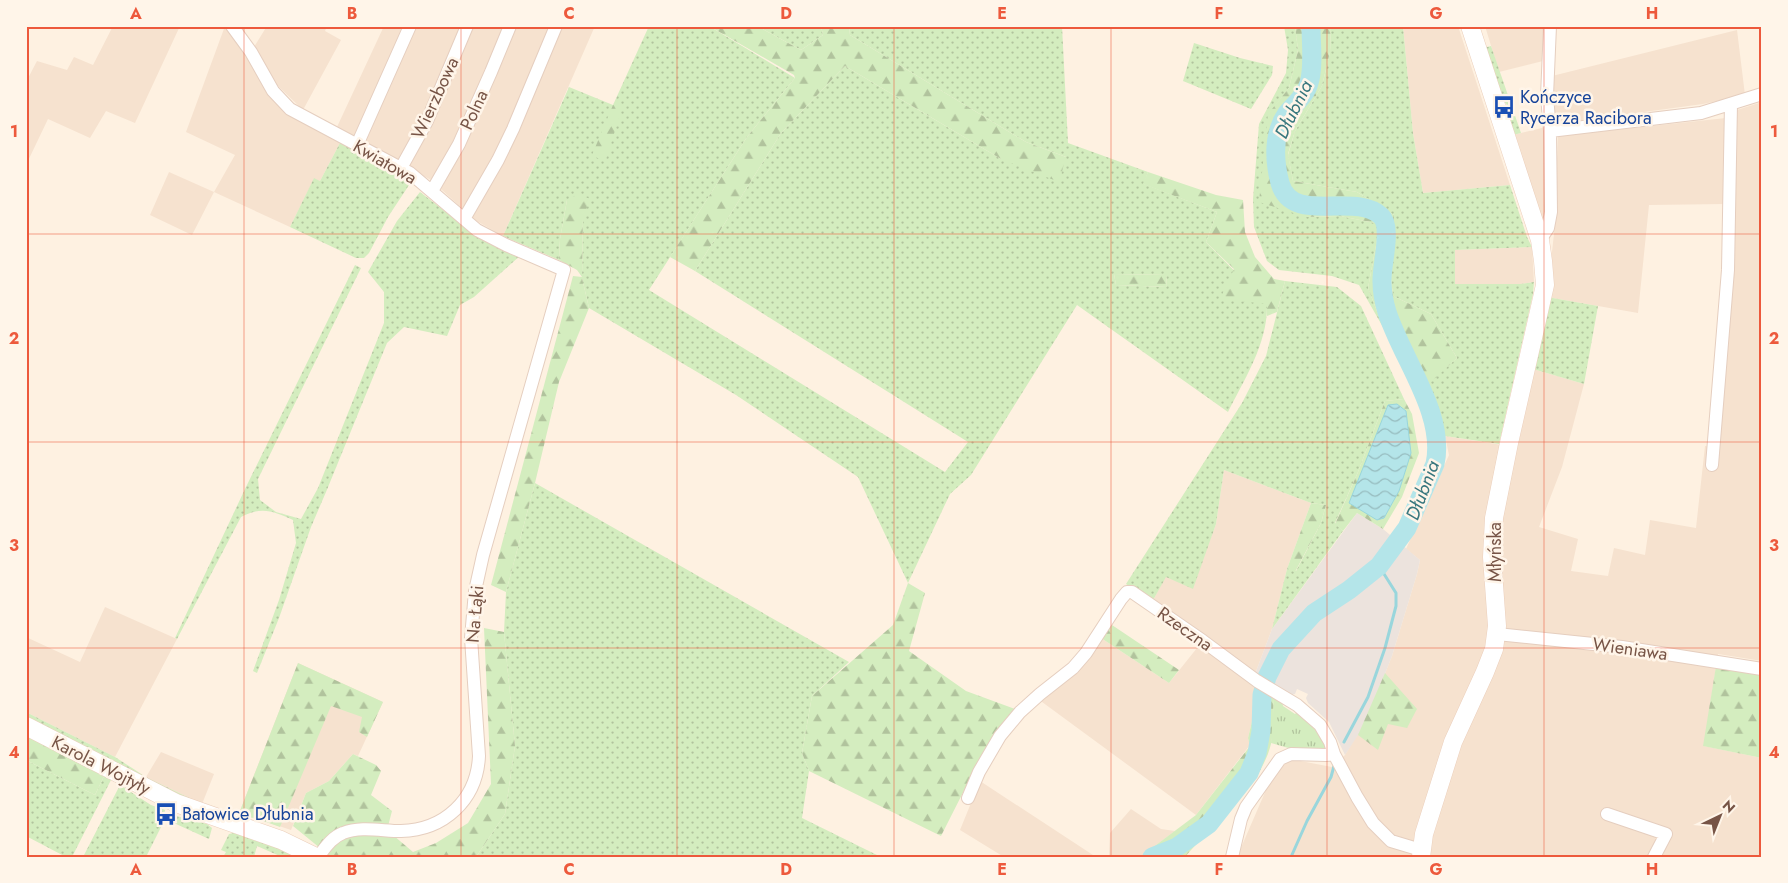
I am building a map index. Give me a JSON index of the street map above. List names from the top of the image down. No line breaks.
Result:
{"streets":{"street":["Wierzbowa","Polna","Kwiatowa","Młyńska","Na Łąki","Rzeczna","Wieniawa","Karola Wojtyły"]},"crossings":[["Wierzbowa","Kwiatowa"],["Polna","Kwiatowa"],["Kwiatowa","Na Łąki"],["Młyńska","Rzeczna"],["Młyńska","Wieniawa"],["Na Łąki","Karola Wojtyły"]],"water":["Dłubnia"],"places":{"bus stop":["Kończyce Rycerza Racibora","Batowice Dłubnia"]},"north":"top right","grid":{"columns":["A","B","C","D","E","F","G","H"],"rows":["1","2","3","4"]}}
